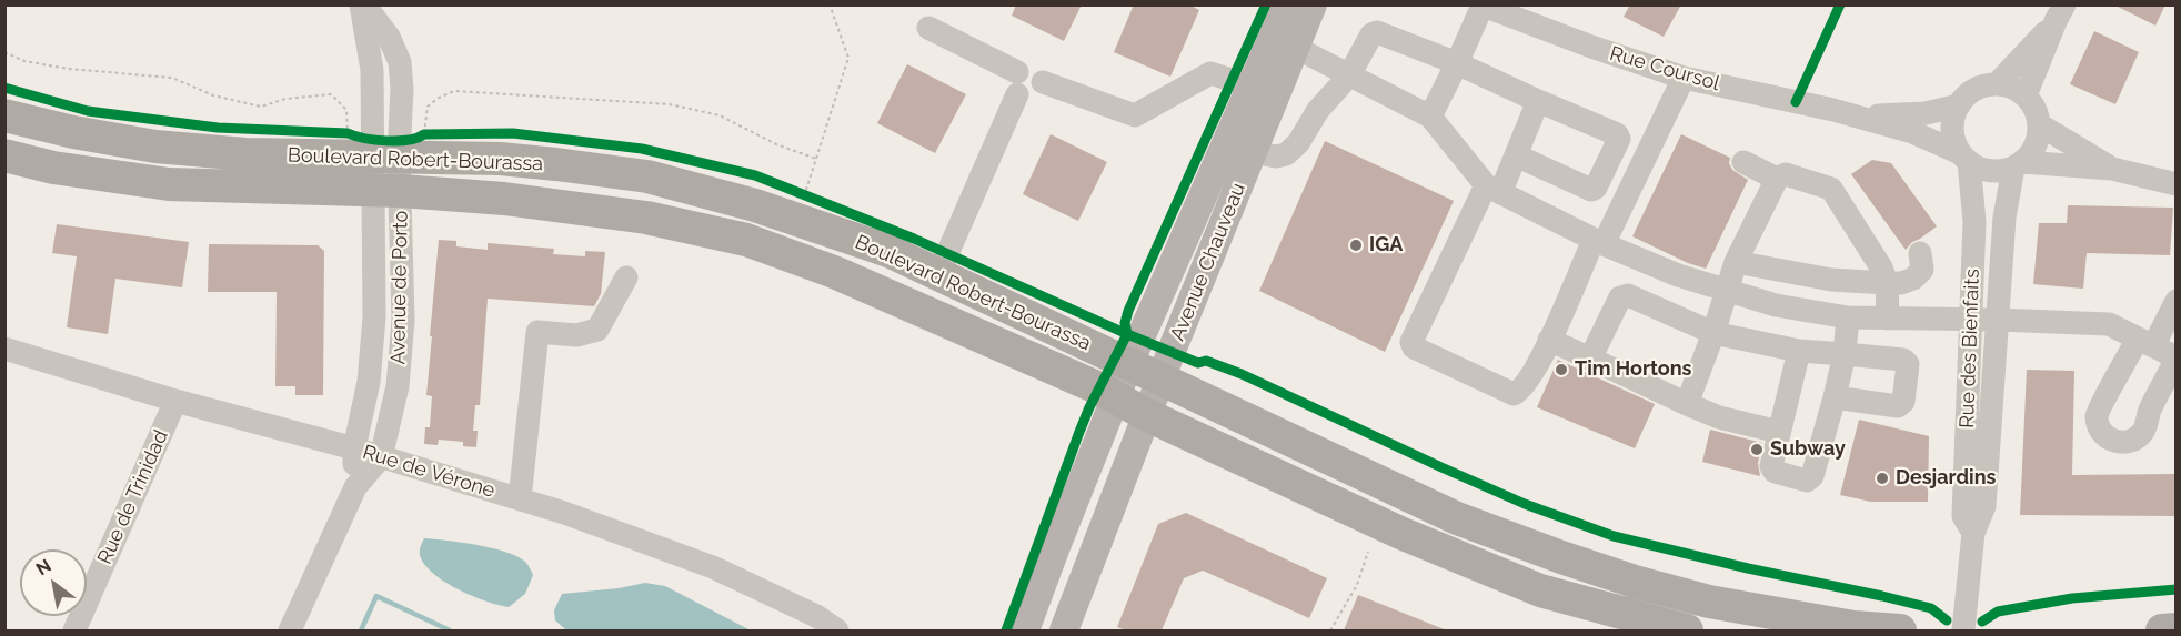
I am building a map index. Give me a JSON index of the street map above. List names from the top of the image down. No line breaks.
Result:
{"streets":{"highway":["Boulevard Robert-Bourassa"],"main road":["Avenue Chauveau"],"street":["Rue Coursol","Avenue de Porto","Rue des Bienfaits","Rue de Vérone","Rue de Trinidad"]},"crossings":[["Rue Coursol","Rue des Bienfaits"],["Boulevard Robert-Bourassa","Avenue Chauveau"],["Boulevard Robert-Bourassa","Avenue de Porto"],["Avenue de Porto","Rue de Vérone"],["Rue de Vérone","Rue de Trinidad"]],"places":["IGA","Tim Hortons","Subway","Desjardins"],"north":"top left"}
